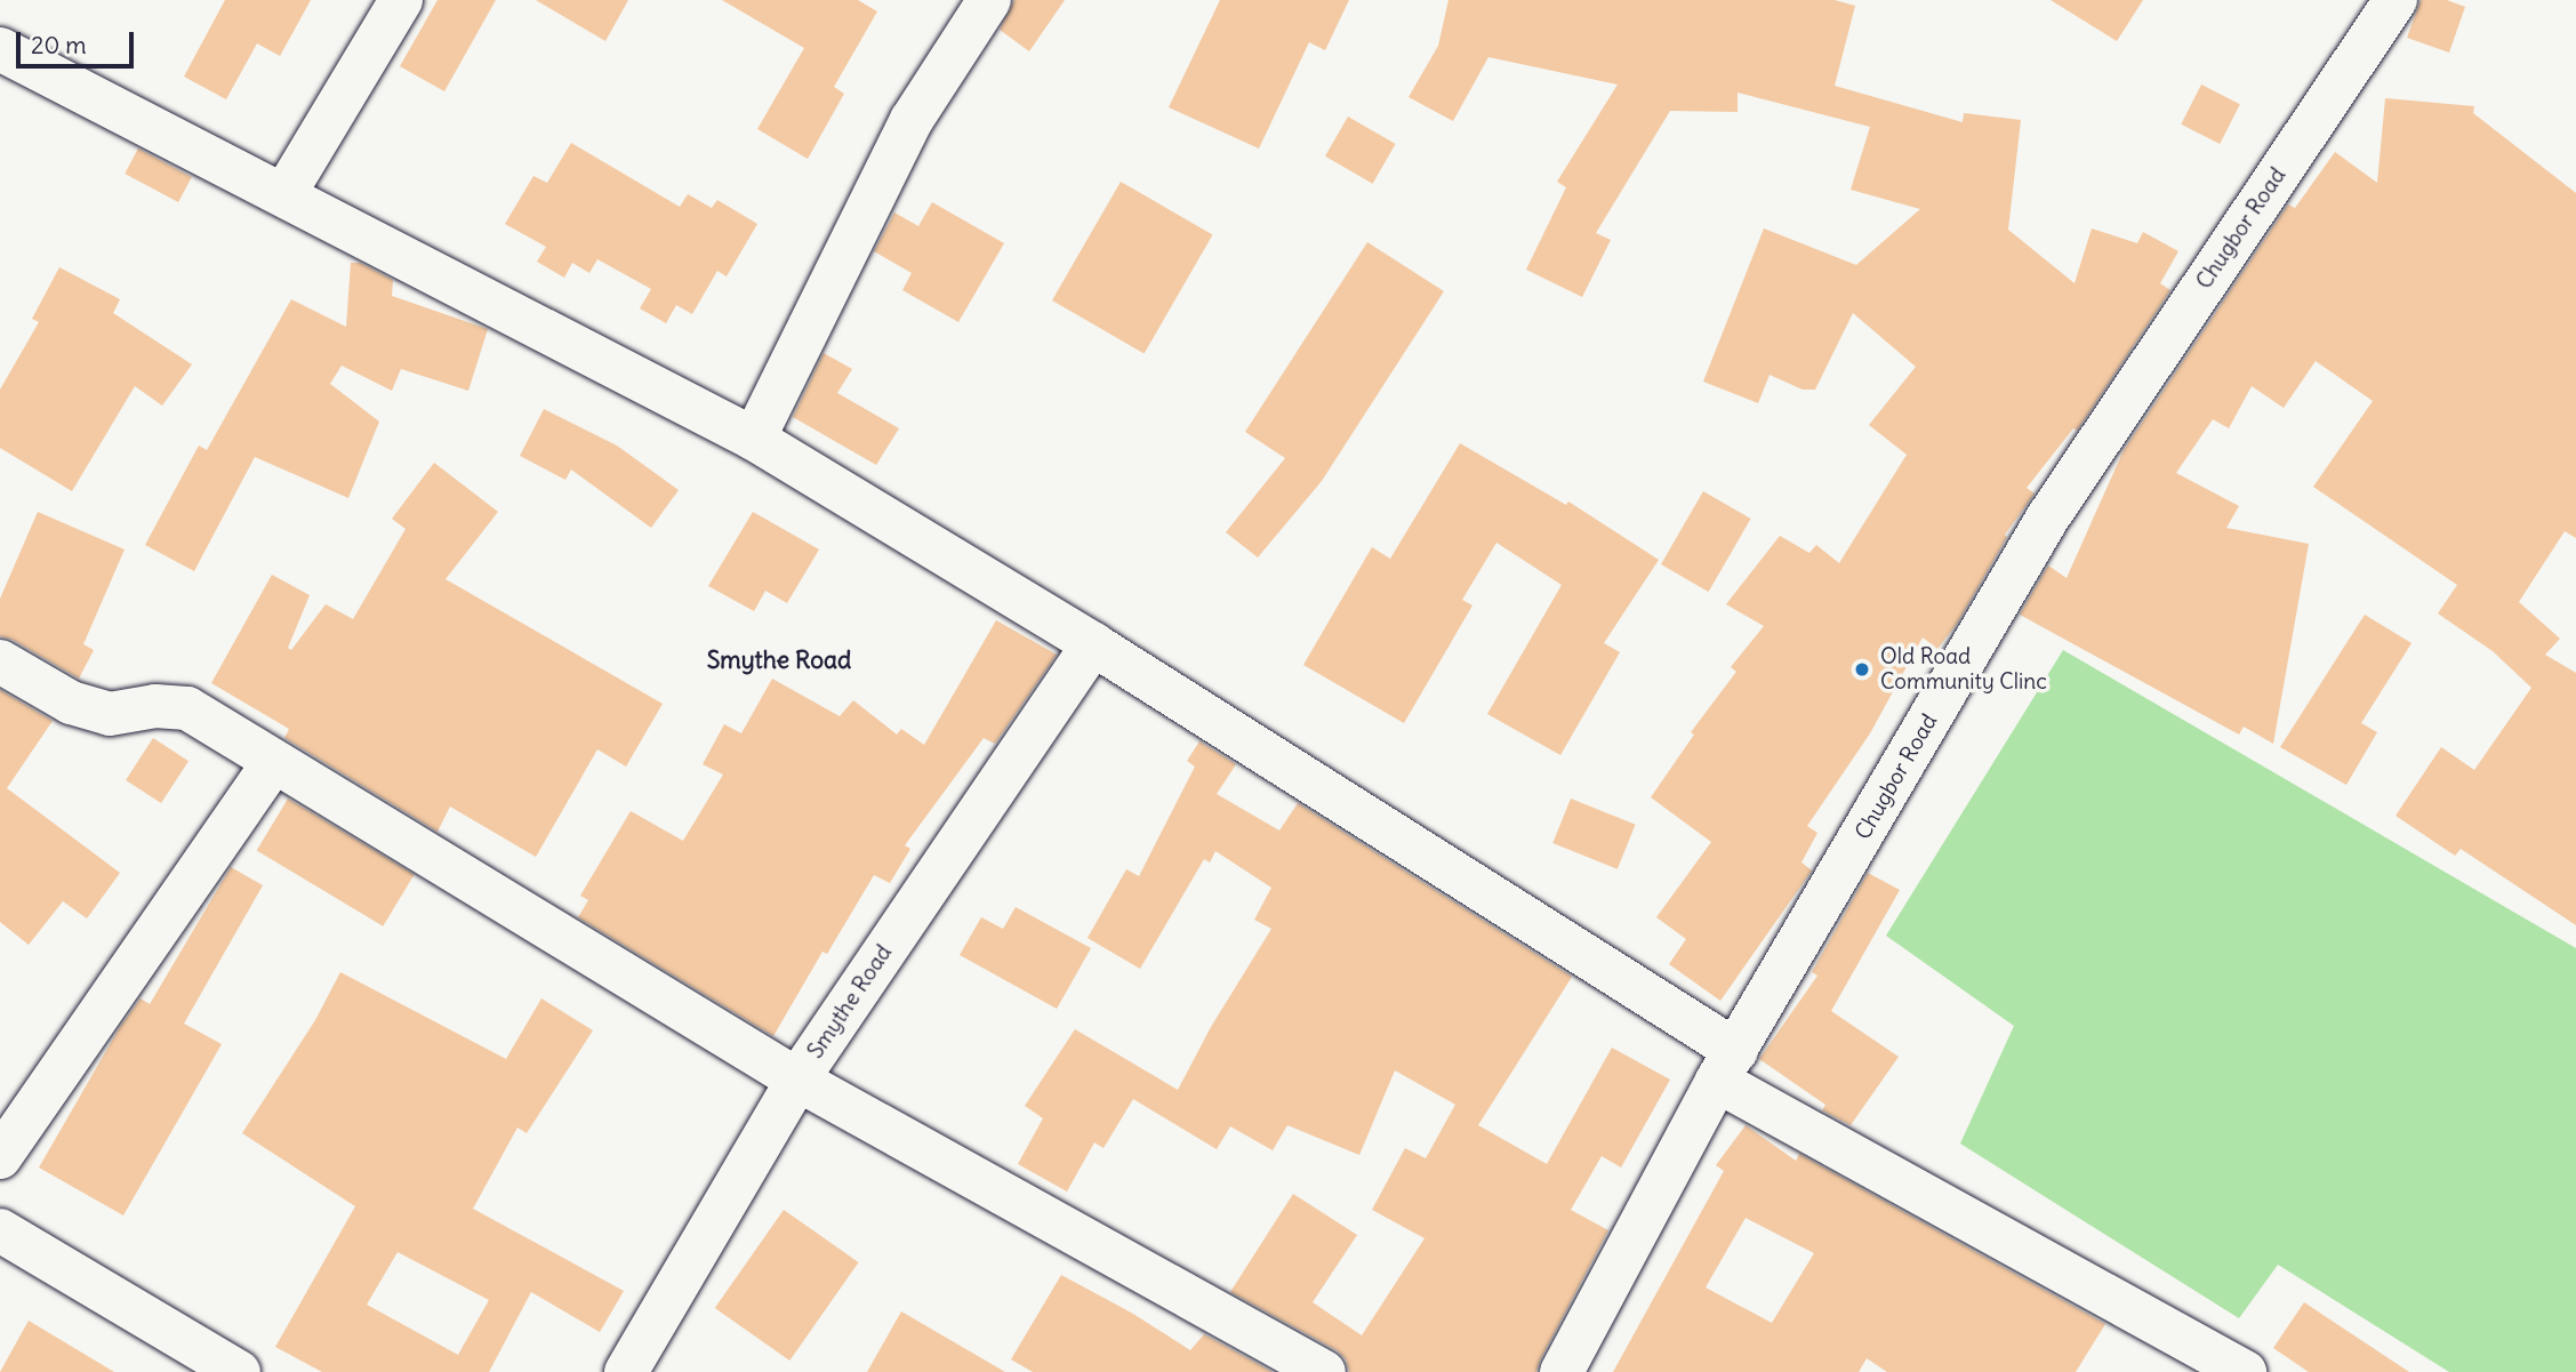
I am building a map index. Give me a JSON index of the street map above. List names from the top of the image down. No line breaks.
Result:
{"streets":{"street":["Chugbor Road","Smythe Road"]},"districts":["Smythe Road"],"places":["Old Road Community Clinc"],"scale_bar":"20 m"}
